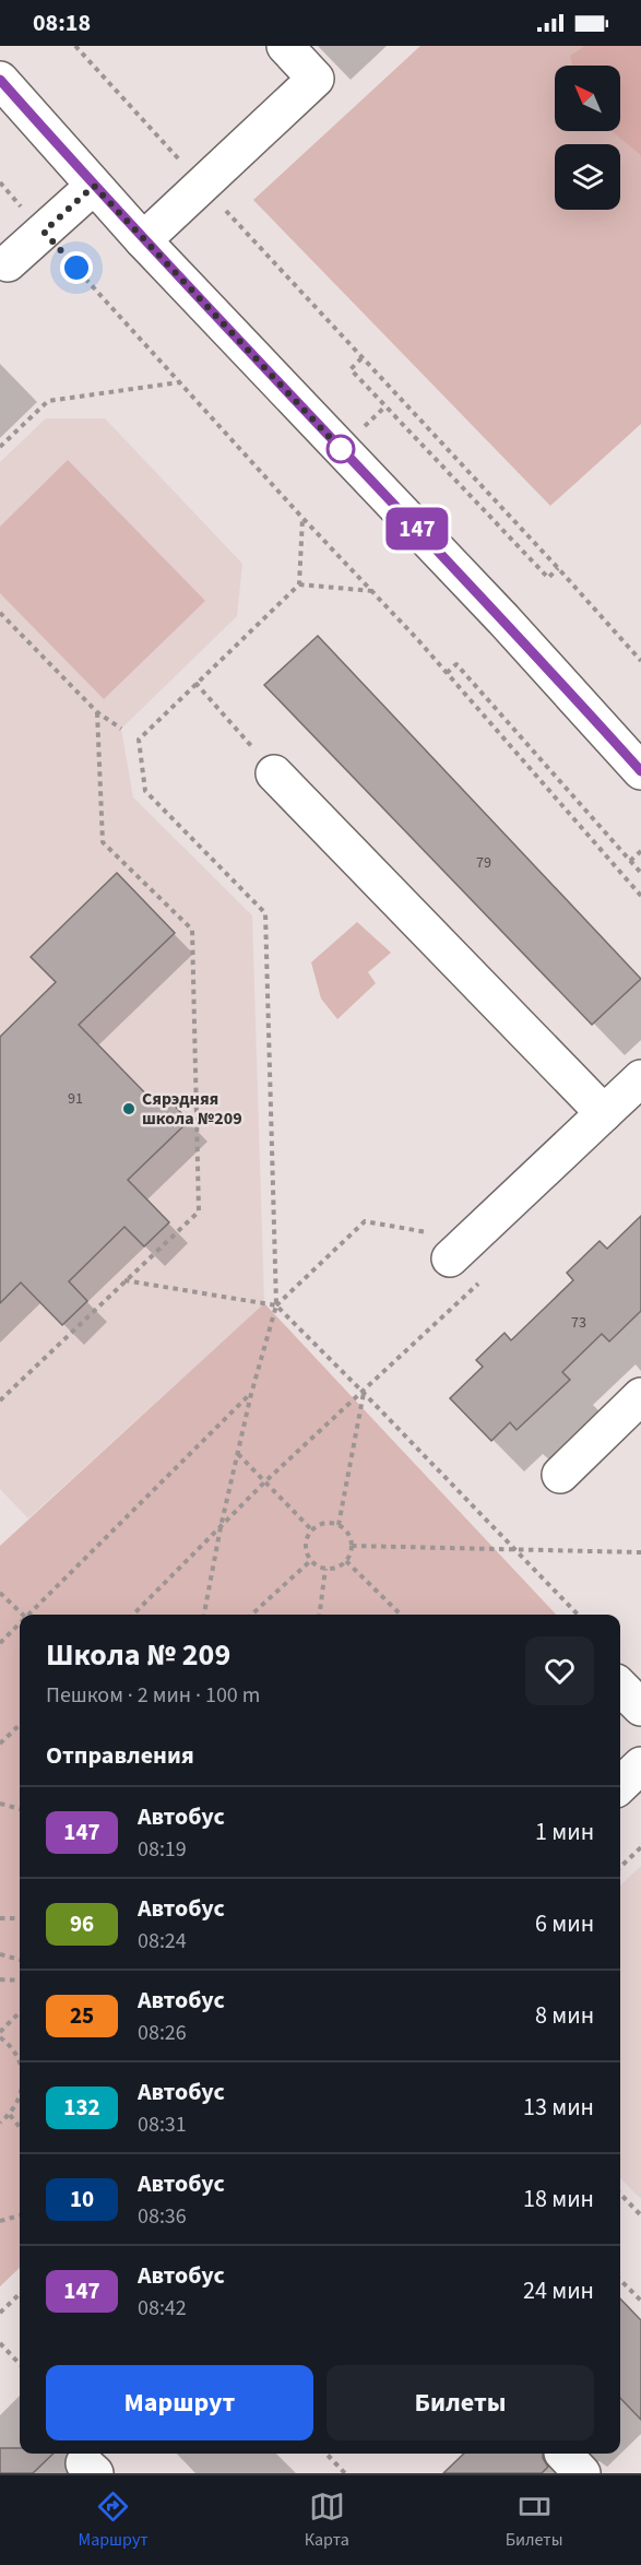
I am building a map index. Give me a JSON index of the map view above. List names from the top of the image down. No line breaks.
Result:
{"places":["Сярэдняя школа №209"],"lines":["bus line 147"],"house_numbers":["79","91","73"],"north":"top left","page":{"status":"08:18","on_map":"147","heading":[["Школа № 209","Пешком · 2 мин · 100 m"],"Отправления"],"list":[{"mark":"147","name":"Автобус","note":"08:19","value":"1 мин"},{"mark":"96","name":"Автобус","note":"08:24","value":"6 мин"},{"mark":"25","name":"Автобус","note":"08:26","value":"8 мин"},{"mark":"132","name":"Автобус","note":"08:31","value":"13 мин"},{"mark":"10","name":"Автобус","note":"08:36","value":"18 мин"},{"mark":"147","name":"Автобус","note":"08:42","value":"24 мин"}],"buttons":["Маршрут","Билеты"],"tabs":["Маршрут","Карта","Билеты"]}}
